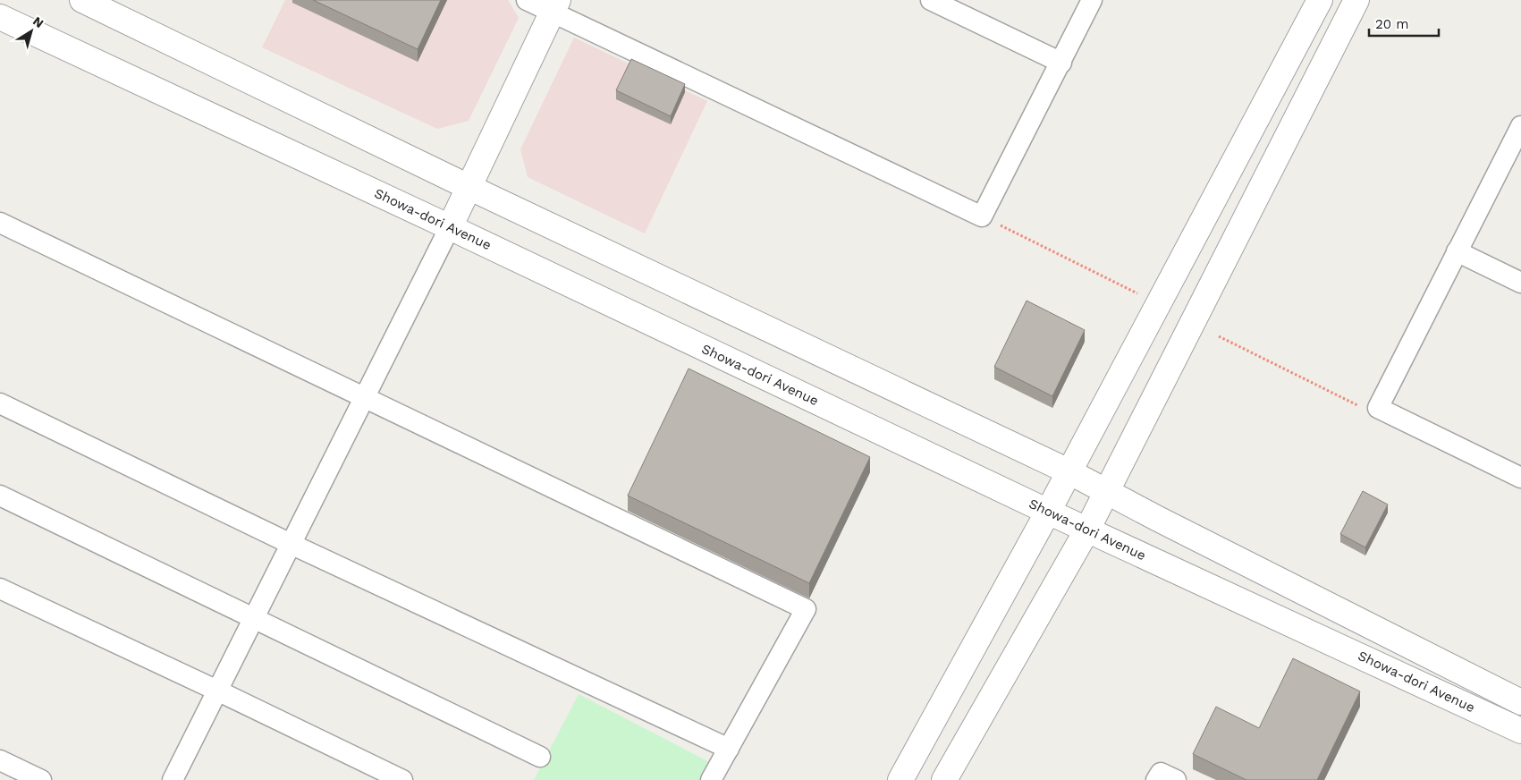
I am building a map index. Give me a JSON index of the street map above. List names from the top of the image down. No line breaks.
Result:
{"streets":{"street":["Showa-dori Avenue"]},"scale_bar":"20 m","north":"top right"}
